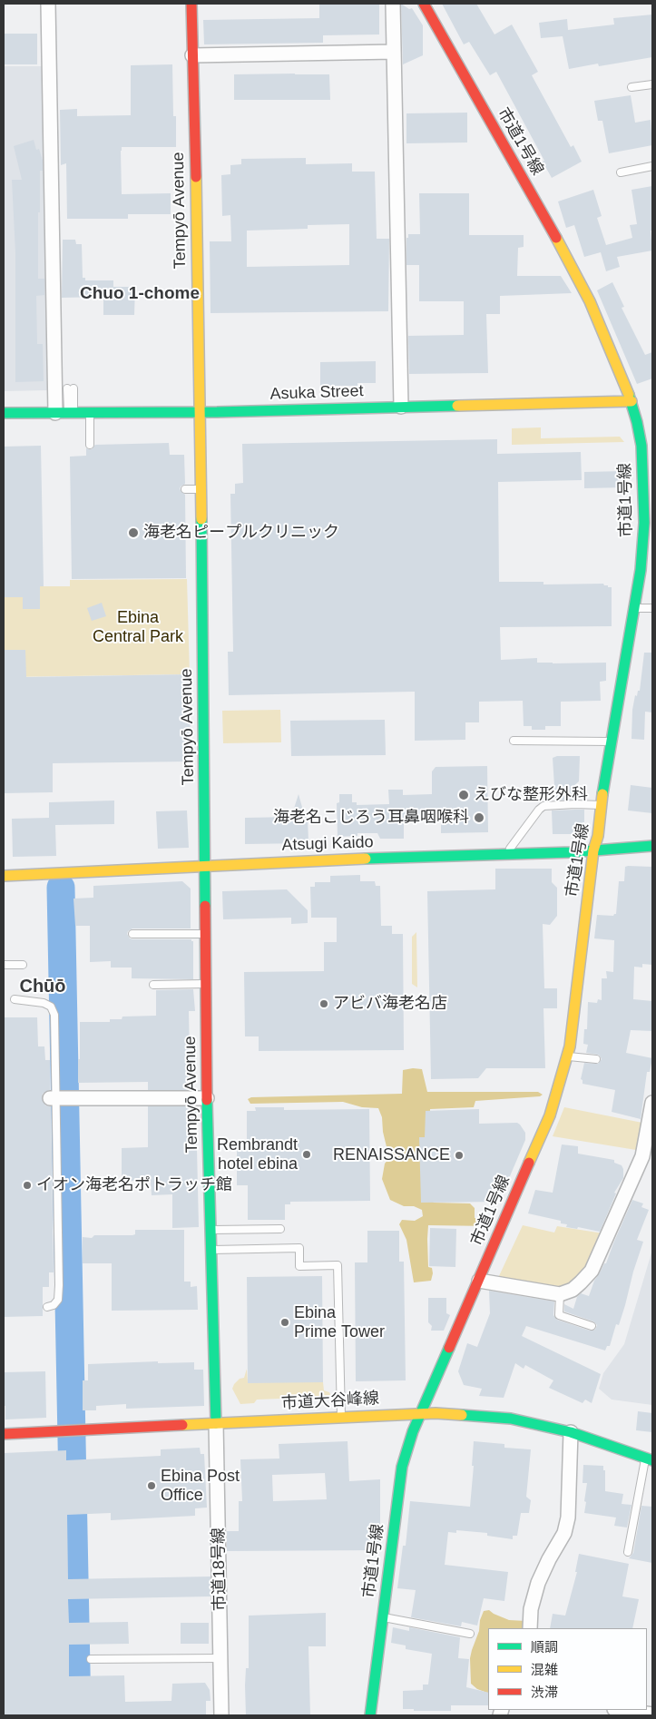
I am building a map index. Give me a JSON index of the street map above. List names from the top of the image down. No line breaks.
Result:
{"streets":{"street":["市道1号線","Tempyō Avenue","Asuka Street","Atsugi Kaido","市道大谷峰線","市道18号線"]},"crossings":[["市道1号線","Asuka Street"],["市道1号線","Atsugi Kaido"],["市道1号線","市道大谷峰線"],["Tempyō Avenue","Asuka Street"],["Tempyō Avenue","Atsugi Kaido"],["Tempyō Avenue","市道大谷峰線"],["Tempyō Avenue","市道18号線"],["市道大谷峰線","市道18号線"]],"districts":["Chuo 1-chome","Chūō"],"parks":["Ebina Central Park"],"places":["海老名ピープルクリニック","えびな整形外科","海老名こじろう耳鼻咽喉科","アビバ海老名店","Rembrandt hotel ebina","RENAISSANCE","イオン海老名ポトラッチ館","Ebina Prime Tower","Ebina Post Office"],"legend":["順調","混雑","渋滞"]}
